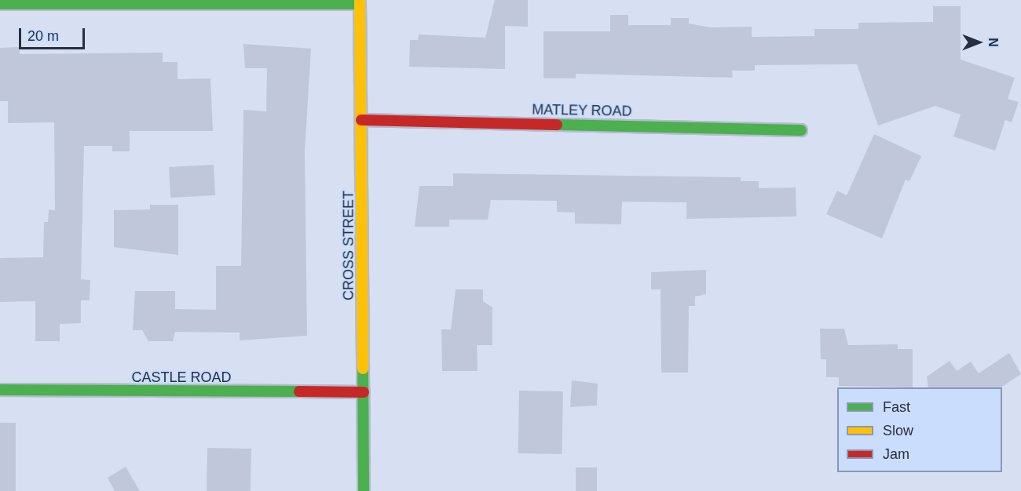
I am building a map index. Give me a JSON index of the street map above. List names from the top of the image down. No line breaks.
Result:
{"streets":{"street":["MATLEY ROAD","CROSS STREET","CASTLE ROAD"]},"crossings":[["MATLEY ROAD","CROSS STREET"],["CROSS STREET","CASTLE ROAD"]],"legend":["Fast","Slow","Jam"],"scale_bar":"20 m","north":"right"}
